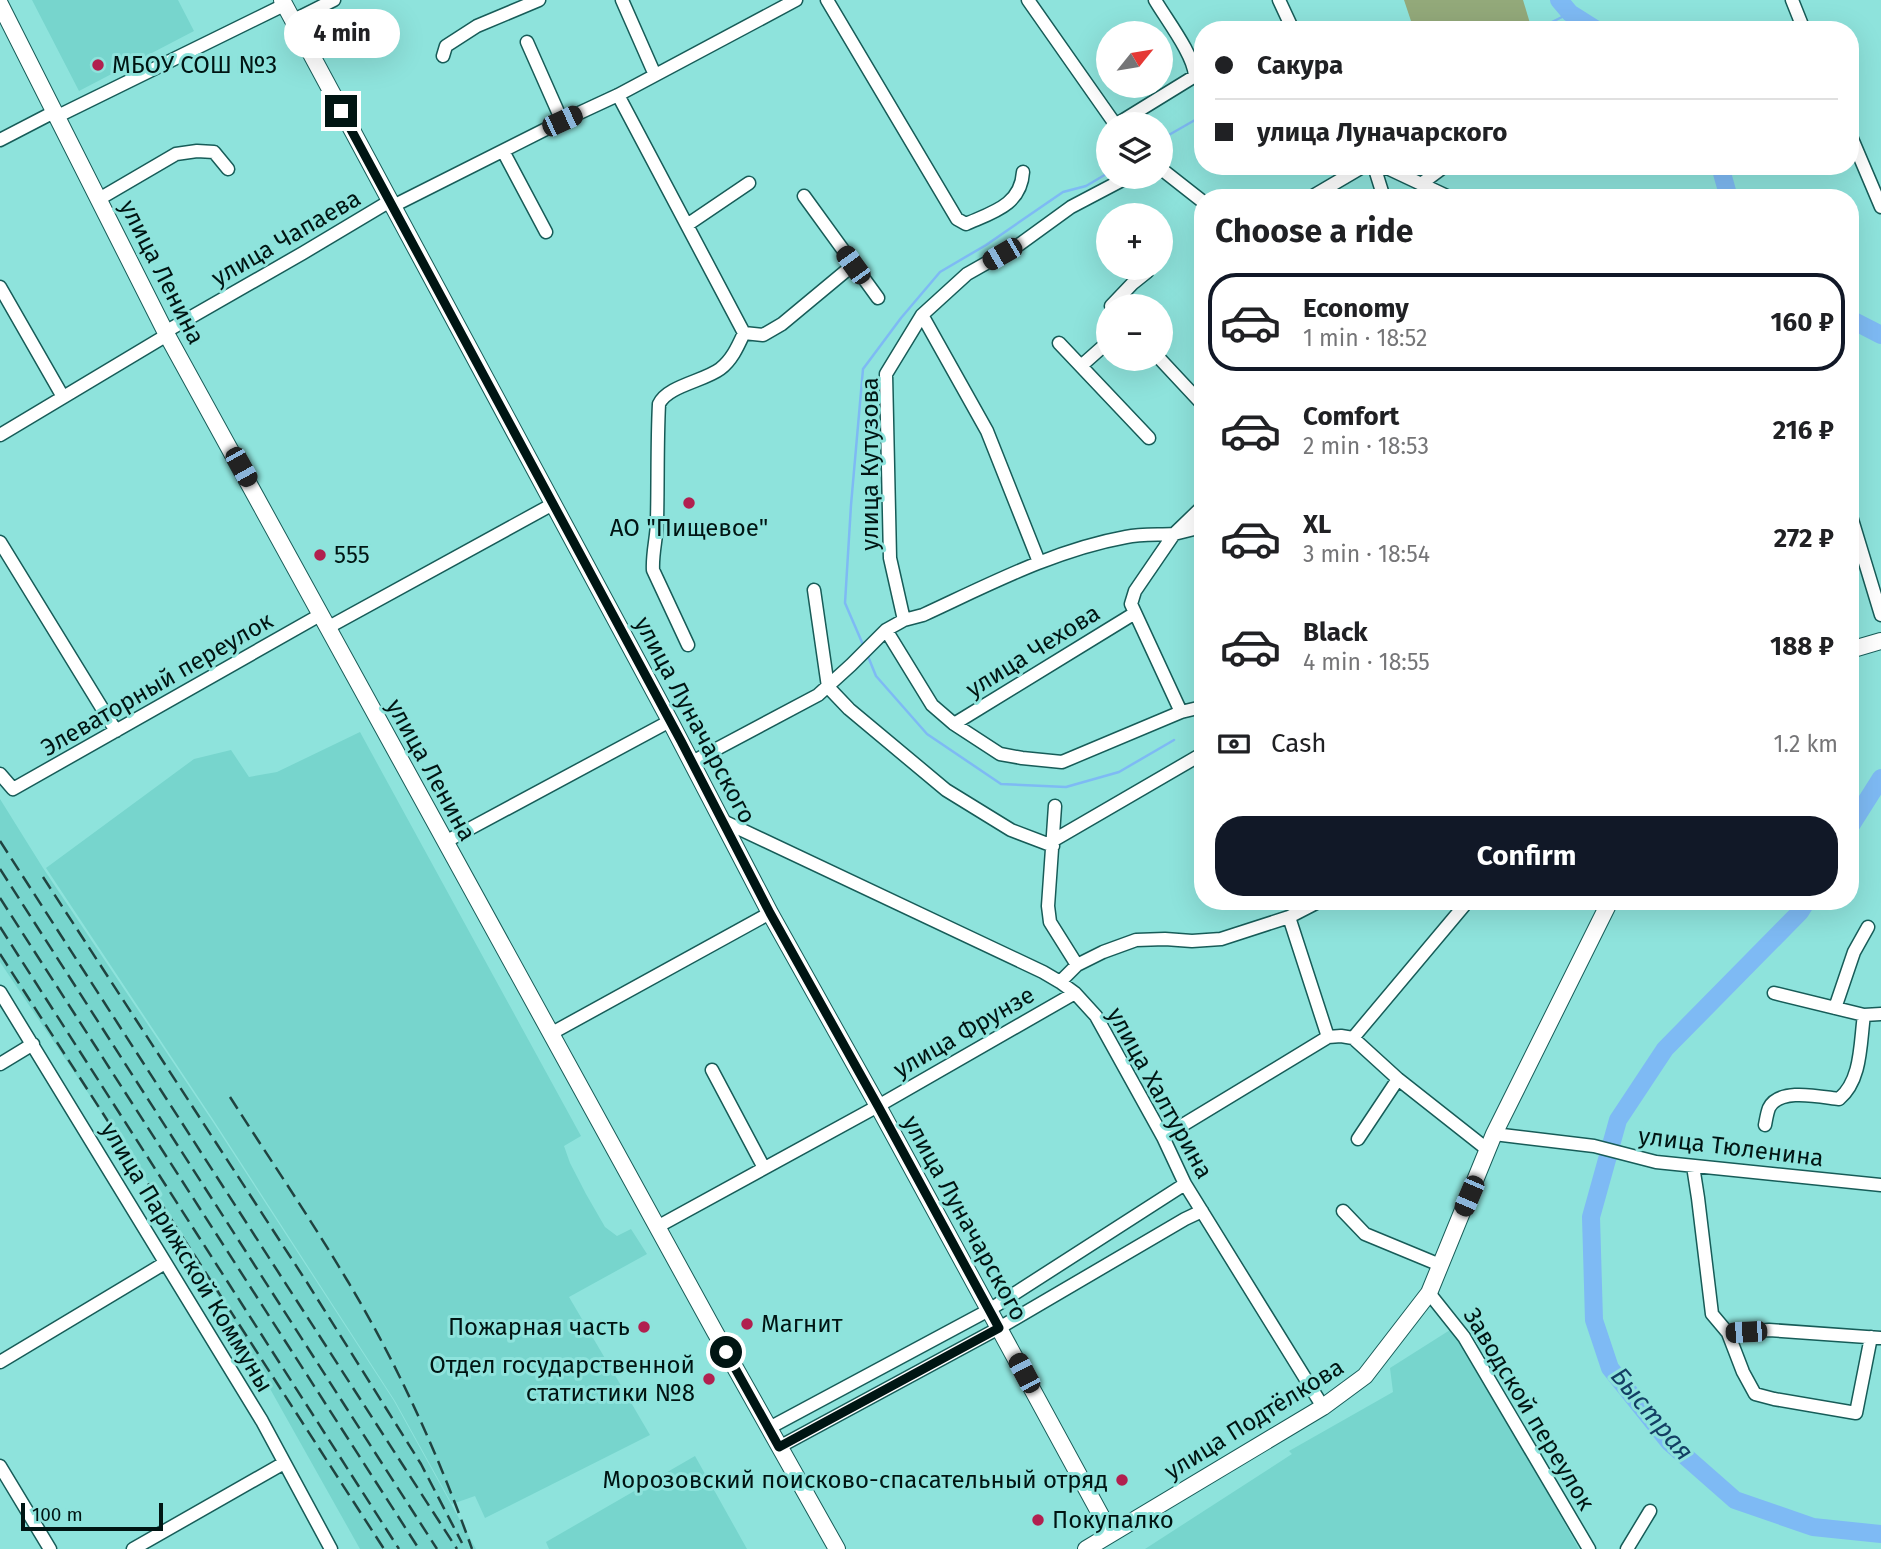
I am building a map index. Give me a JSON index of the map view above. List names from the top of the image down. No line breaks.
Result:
{"streets":{"main road":["улица Ленина","улица Луначарского","улица Подтёлкова"],"street":["улица Чапаева","улица Кутузова","улица Чехова","Элеваторный переулок","улица Фрунзе","улица Халтурина","улица Тюленина","улица Парижской Коммуны","Заводской переулок"]},"crossings":[["улица Чапаева","улица Ленина"],["улица Чапаева","улица Луначарского"],["улица Ленина","Элеваторный переулок"],["улица Ленина","улица Фрунзе"],["Элеваторный переулок","улица Луначарского"],["улица Луначарского","улица Фрунзе"],["улица Луначарского","улица Халтурина"],["улица Луначарского","улица Подтёлкова"],["улица Фрунзе","улица Халтурина"],["улица Халтурина","улица Подтёлкова"],["улица Тюленина","улица Подтёлкова"],["Заводской переулок","улица Подтёлкова"]],"water":["Быстрая"],"places":["МБОУ СОШ №3","АО \"Пищевое\"","555","Магнит","Пожарная часть","Отдел государственной статистики №8","Морозовский поисково-спасательный отряд","Покупалко"],"scale_bar":"100 m","north":"top right","page":{"bubble":"4 min","map_buttons":["+","−"],"banner":["Сакура","улица Луначарского"],"heading":"Choose a ride","list":[{"name":"Economy","note":"1 min · 18:52","value":"160 ₽"},{"name":"Comfort","note":"2 min · 18:53","value":"216 ₽"},{"name":"XL","note":"3 min · 18:54","value":"272 ₽"},{"name":"Black","note":"4 min · 18:55","value":"188 ₽"}],"pay":["Cash","1.2 km"],"buttons":"Confirm","scale":"100 m"}}
